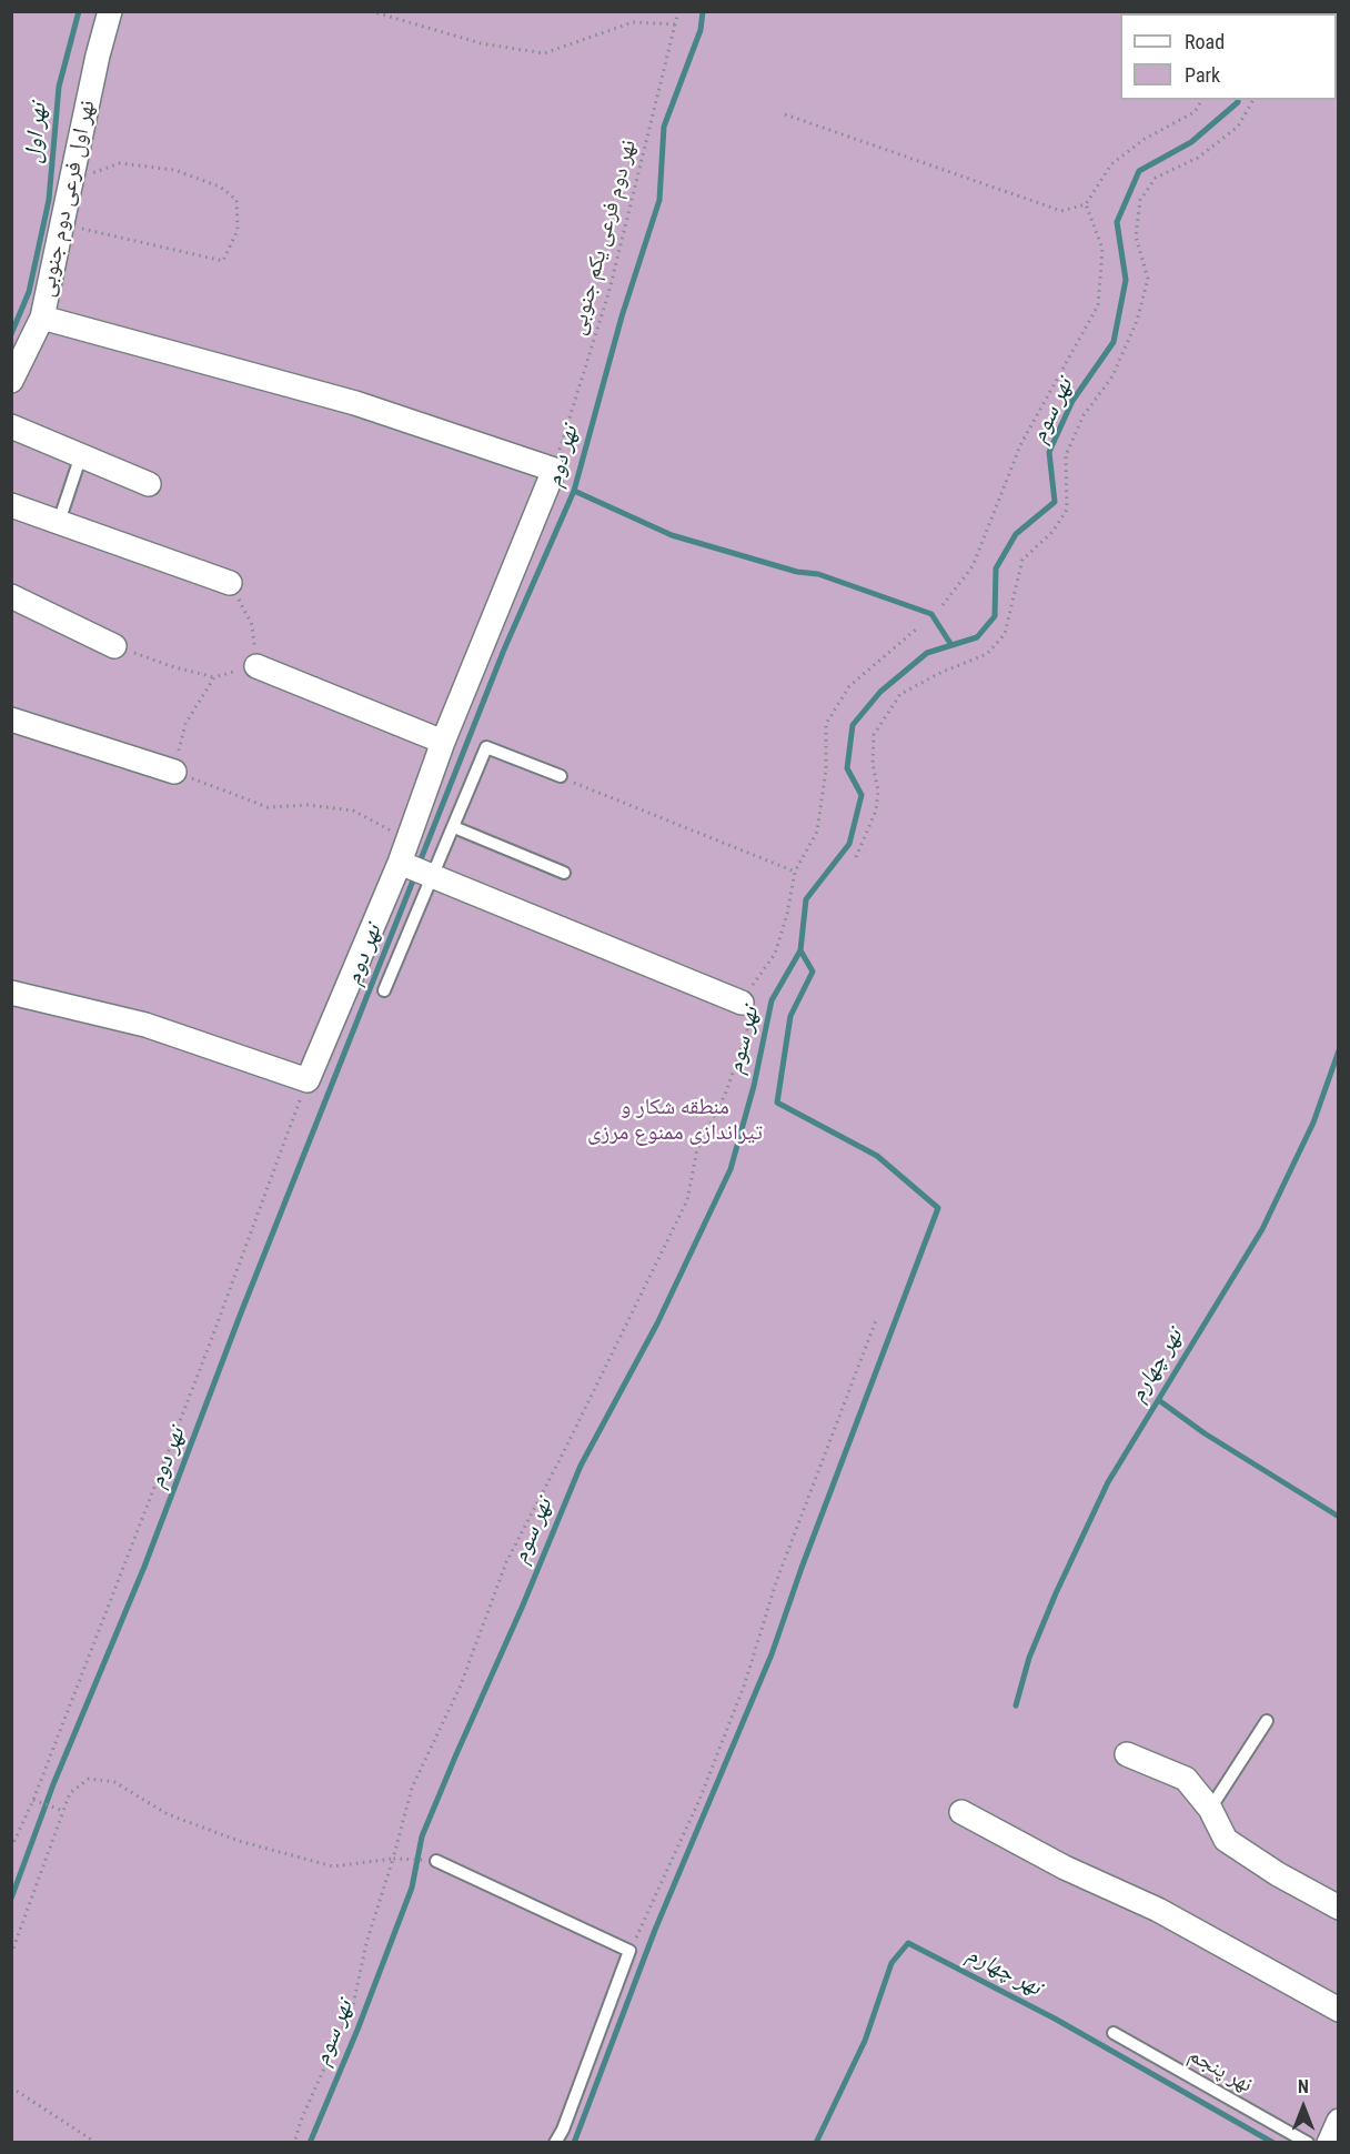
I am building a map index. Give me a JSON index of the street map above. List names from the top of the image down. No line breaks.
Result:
{"streets":{"street":["نهر اول فرعی دوم جنوبی"],"lane":["نهر پنجم"],"path":["نهر دوم فرعی یکم جنوبی"]},"water":["نهر اول","نهر سوم","نهر دوم","نهر چهارم"],"parks":["منطقه شکار و تیراندازی ممنوع مرزی"],"legend":["Road","Park"],"north":"top"}
